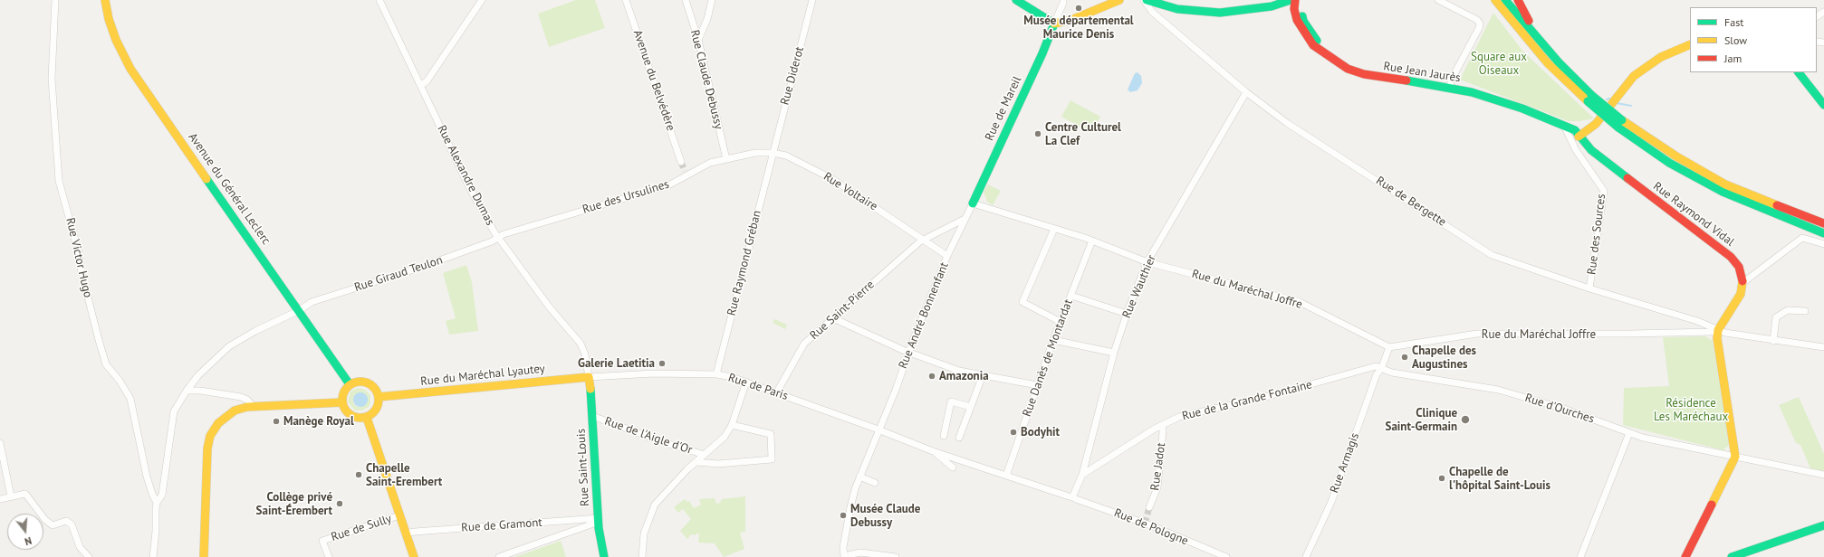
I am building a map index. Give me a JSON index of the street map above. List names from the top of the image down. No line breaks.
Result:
{"streets":{"main road":["Rue Jean Jaurès","Rue de Mareil","Avenue du Général Leclerc","Rue Raymond Vidal","Rue du Maréchal Lyautey","Rue Saint-Louis"],"street":["Rue Diderot","Rue Claude Debussy","Avenue du Belvédère","Rue Alexandre Dumas","Rue Voltaire","Rue des Ursulines","Rue de Bergette","Rue des Sources","Rue Victor Hugo","Rue Raymond Gréban","Rue Giraud Teulon","Rue Wauthier","Rue du Maréchal Joffre","Rue Saint-Pierre","Rue André Bonnenfant","Rue Danès de Montardat","Rue de Paris","Rue de la Grande Fontaine","Rue d'Ourches","Rue de l'Aigle d'Or","Rue Armagis","Rue Jadot","Rue de Gramont","Rue de Pologne","Rue de Sully"]},"crossings":[["Rue Jean Jaurès","Rue Raymond Vidal"],["Rue Jean Jaurès","Rue des Sources"],["Rue Diderot","Rue Voltaire"],["Rue Diderot","Rue des Ursulines"],["Rue Diderot","Rue Raymond Gréban"],["Rue Claude Debussy","Rue des Ursulines"],["Rue de Mareil","Rue du Maréchal Joffre"],["Rue de Mareil","Rue André Bonnenfant"],["Rue Alexandre Dumas","Rue des Ursulines"],["Rue Alexandre Dumas","Rue Giraud Teulon"],["Rue Alexandre Dumas","Rue du Maréchal Lyautey"],["Rue Alexandre Dumas","Rue de Paris"],["Rue Alexandre Dumas","Rue Saint-Louis"],["Avenue du Général Leclerc","Rue Giraud Teulon"],["Avenue du Général Leclerc","Rue du Maréchal Lyautey"],["Rue Voltaire","Rue des Ursulines"],["Rue Voltaire","Rue Raymond Gréban"],["Rue Voltaire","Rue Saint-Pierre"],["Rue Voltaire","Rue André Bonnenfant"],["Rue des Ursulines","Rue Raymond Gréban"],["Rue des Ursulines","Rue Giraud Teulon"],["Rue de Bergette","Rue Raymond Vidal"],["Rue de Bergette","Rue des Sources"],["Rue de Bergette","Rue Wauthier"],["Rue de Bergette","Rue du Maréchal Joffre"],["Rue Raymond Vidal","Rue du Maréchal Joffre"],["Rue Victor Hugo","Rue Giraud Teulon"],["Rue Raymond Gréban","Rue de Paris"],["Rue Wauthier","Rue du Maréchal Joffre"],["Rue Wauthier","Rue de la Grande Fontaine"],["Rue Wauthier","Rue de Pologne"],["Rue du Maréchal Joffre","Rue André Bonnenfant"],["Rue du Maréchal Joffre","Rue Danès de Montardat"],["Rue du Maréchal Joffre","Rue Armagis"],["Rue Saint-Pierre","Rue André Bonnenfant"],["Rue Saint-Pierre","Rue de Paris"],["Rue André Bonnenfant","Rue de Paris"],["Rue Danès de Montardat","Rue de Pologne"],["Rue du Maréchal Lyautey","Rue de Paris"],["Rue du Maréchal Lyautey","Rue Saint-Louis"],["Rue de Paris","Rue Saint-Louis"],["Rue de Paris","Rue de Pologne"],["Rue de la Grande Fontaine","Rue d'Ourches"],["Rue de la Grande Fontaine","Rue Armagis"],["Rue de la Grande Fontaine","Rue Jadot"],["Rue d'Ourches","Rue Armagis"],["Rue de l'Aigle d'Or","Rue Saint-Louis"],["Rue Saint-Louis","Rue de Gramont"]],"parks":["Square aux Oiseaux","Résidence Les Maréchaux"],"places":["Musée départemental Maurice Denis","Centre Culturel La Clef","Chapelle des Augustines","Galerie Laetitia","Amazonia","Clinique Saint-Germain","Manège Royal","Bodyhit","Chapelle Saint-Erembert","Chapelle de l'hôpital Saint-Louis","Collège privé Saint-Érembert","Musée Claude Debussy"],"legend":["Fast","Slow","Jam"],"north":"bottom"}
